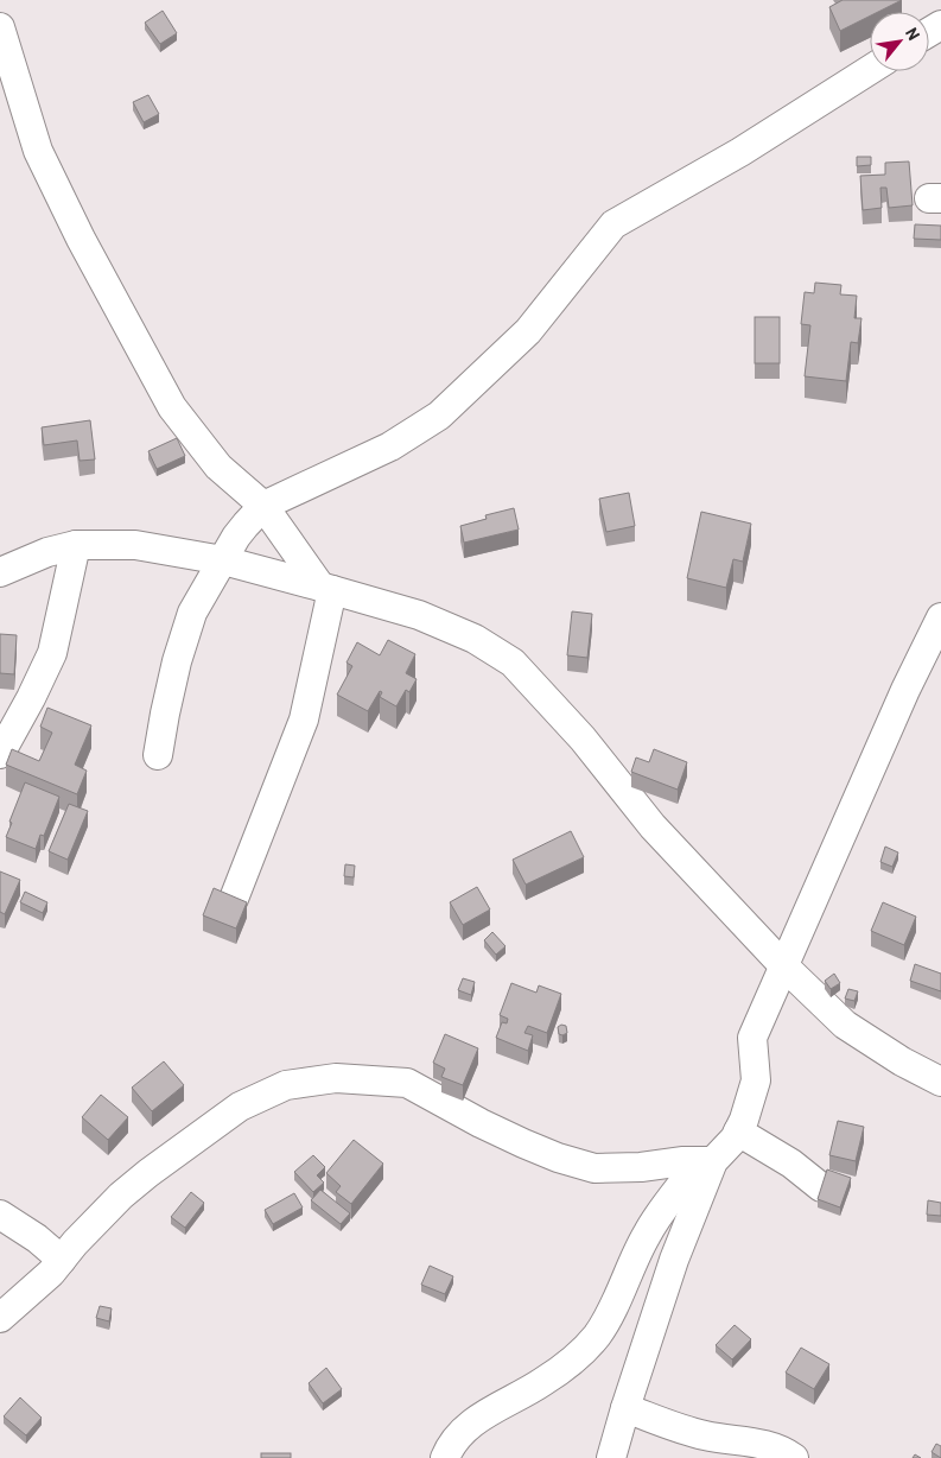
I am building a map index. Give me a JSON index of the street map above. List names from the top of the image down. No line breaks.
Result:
{"north":"top right"}
